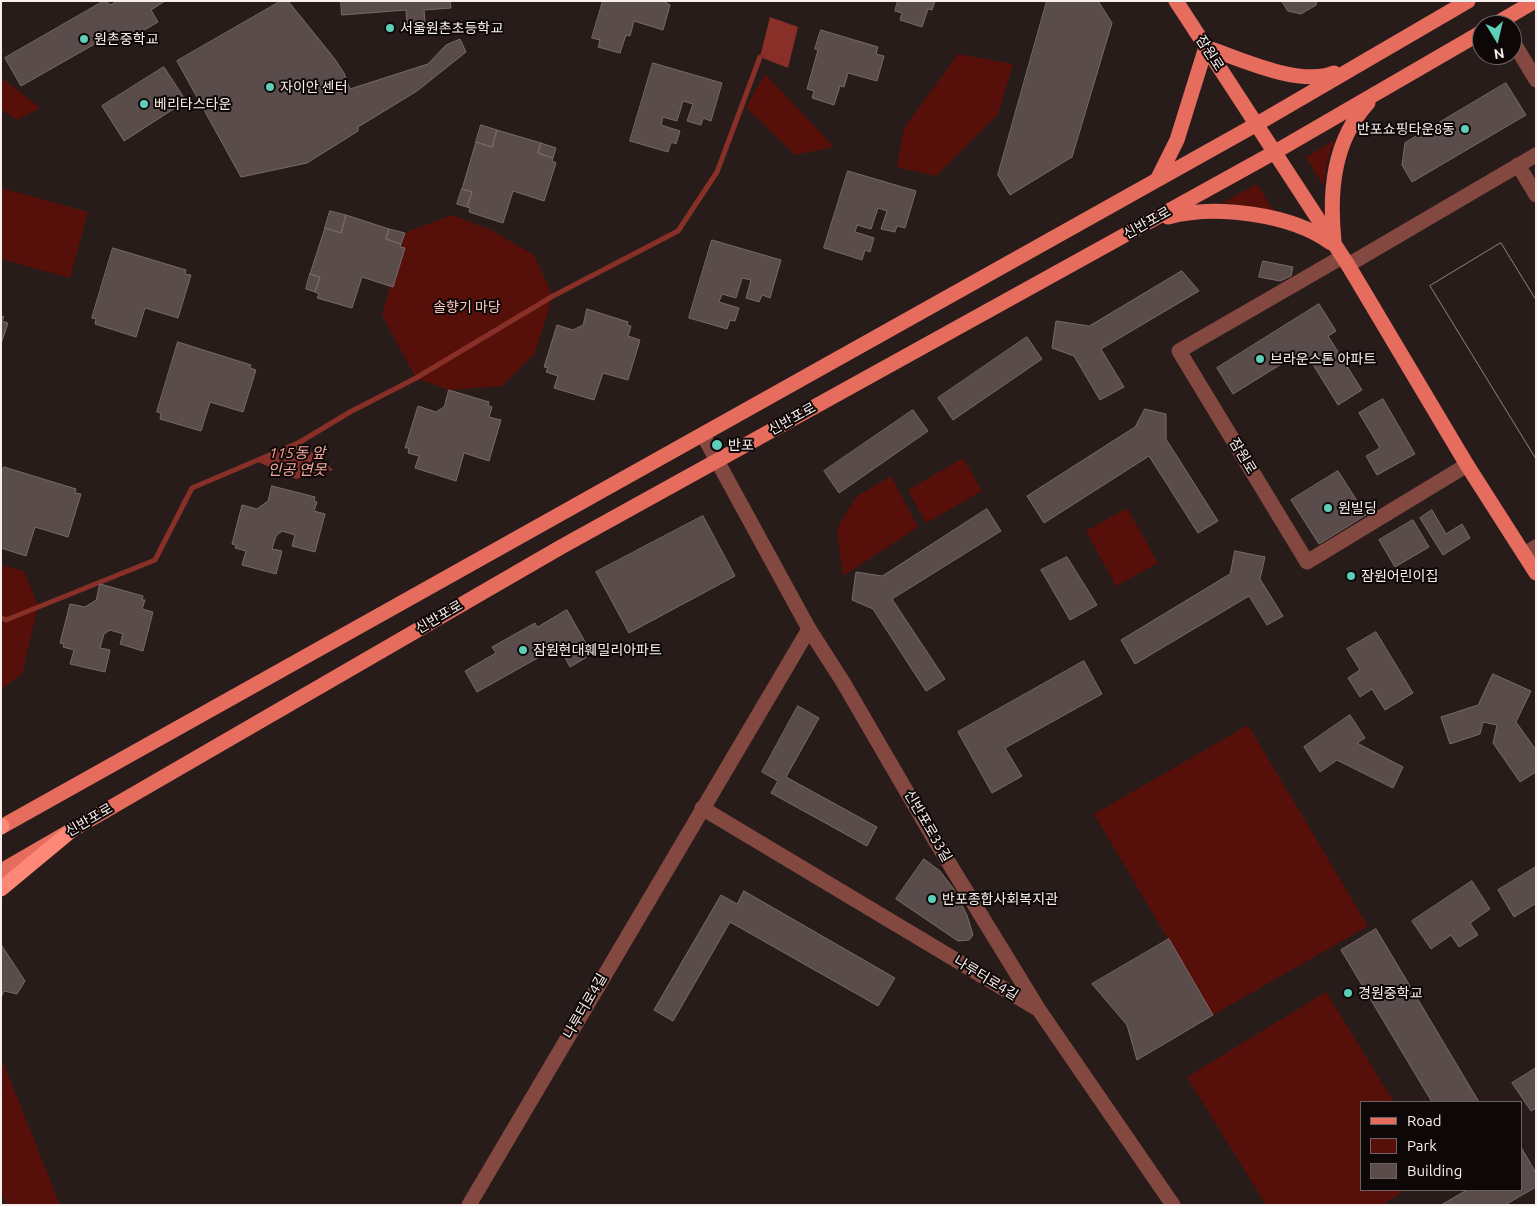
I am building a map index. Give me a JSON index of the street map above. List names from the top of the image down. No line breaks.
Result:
{"streets":{"main road":["잠원로","신반포로"],"street":["신반포로33길","나루터로4길"]},"crossings":[["잠원로","신반포로"],["신반포로","신반포로33길"],["신반포로33길","나루터로4길"]],"water":["115동 앞 인공 연못"],"parks":["솔향기 마당"],"places":["서울원촌초등학교","원촌중학교","자이안 센터","베리타스타운","반포쇼핑타운8동","브라운스톤 아파트","반포","원빌딩","잠원어린이집","잠원현대훼밀리아파트","반포종합사회복지관","경원중학교"],"legend":["Road","Park","Building"],"north":"bottom"}
